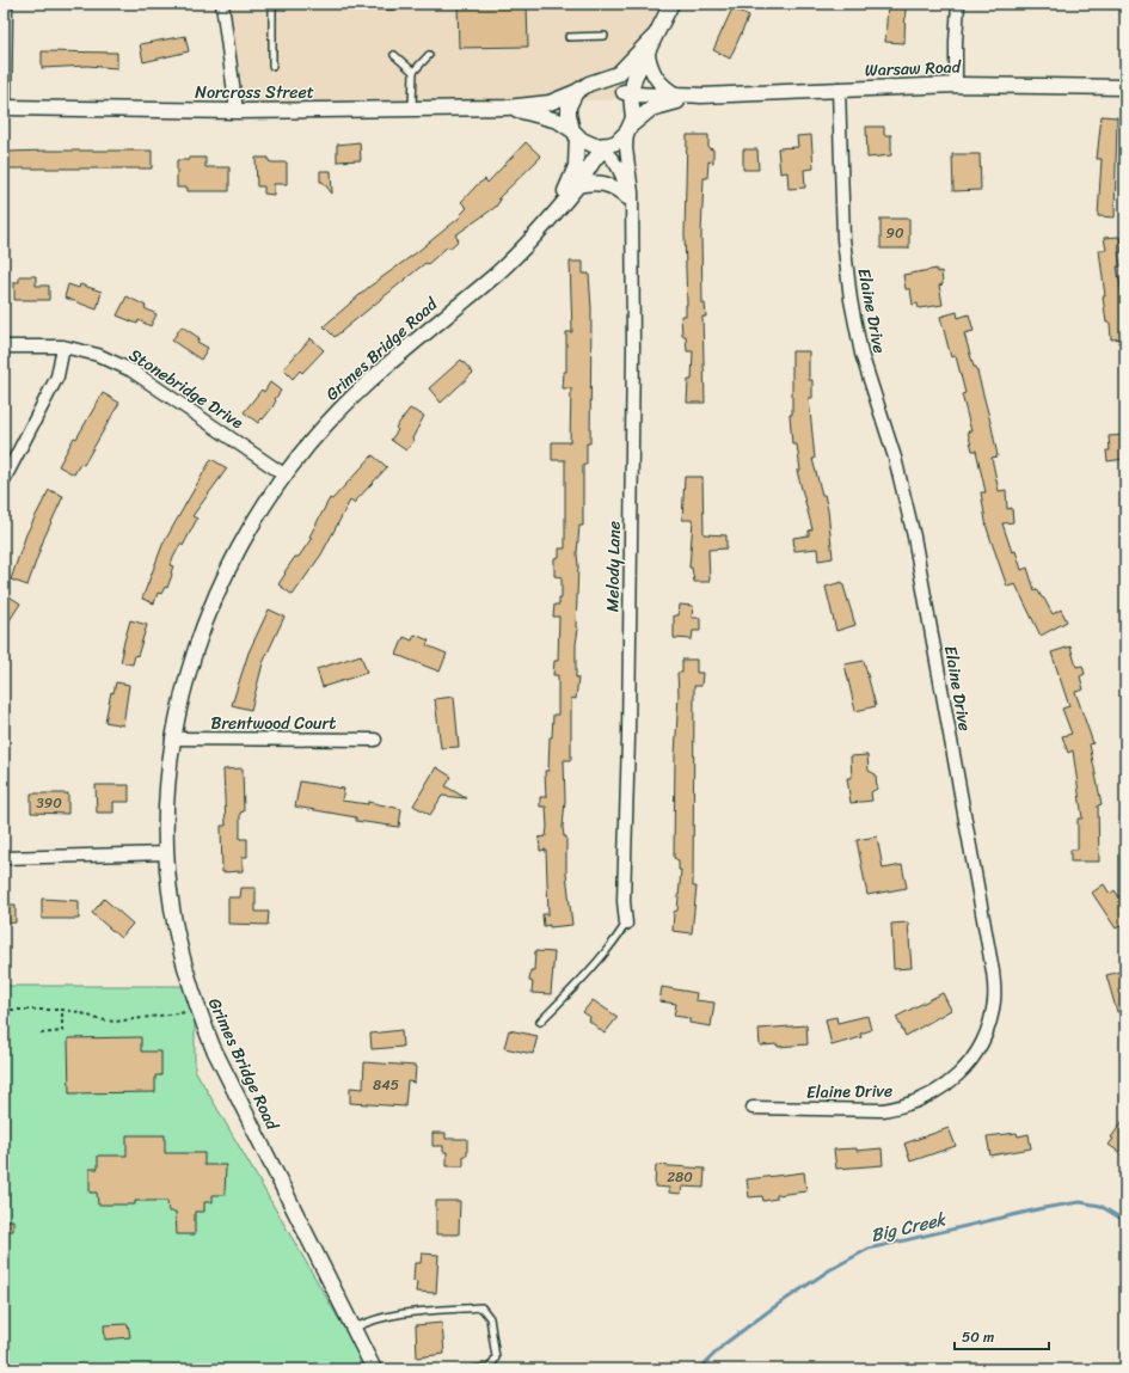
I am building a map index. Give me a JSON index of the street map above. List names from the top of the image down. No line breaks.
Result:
{"streets":{"street":["Warsaw Road","Norcross Street","Elaine Drive","Grimes Bridge Road","Stonebridge Drive","Melody Lane","Brentwood Court"]},"crossings":[["Warsaw Road","Norcross Street"],["Warsaw Road","Elaine Drive"],["Warsaw Road","Grimes Bridge Road"],["Warsaw Road","Melody Lane"],["Norcross Street","Grimes Bridge Road"],["Norcross Street","Melody Lane"],["Grimes Bridge Road","Stonebridge Drive"],["Grimes Bridge Road","Melody Lane"],["Grimes Bridge Road","Brentwood Court"]],"water":["Big Creek"],"house_numbers":["90","390","845","280"],"scale_bar":"50 m"}
